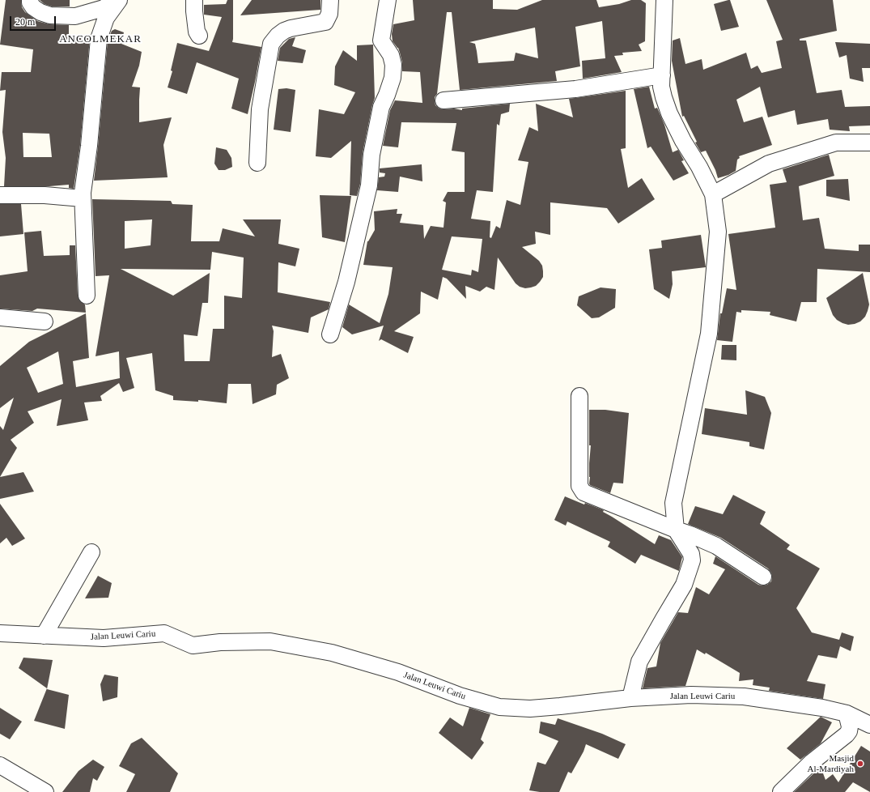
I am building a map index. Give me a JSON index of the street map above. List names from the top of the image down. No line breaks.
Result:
{"streets":{"street":["Jalan Leuwi Cariu"]},"districts":["ANCOLMEKAR"],"places":["Masjid Al-Mardiyah"],"scale_bar":"20 m"}
